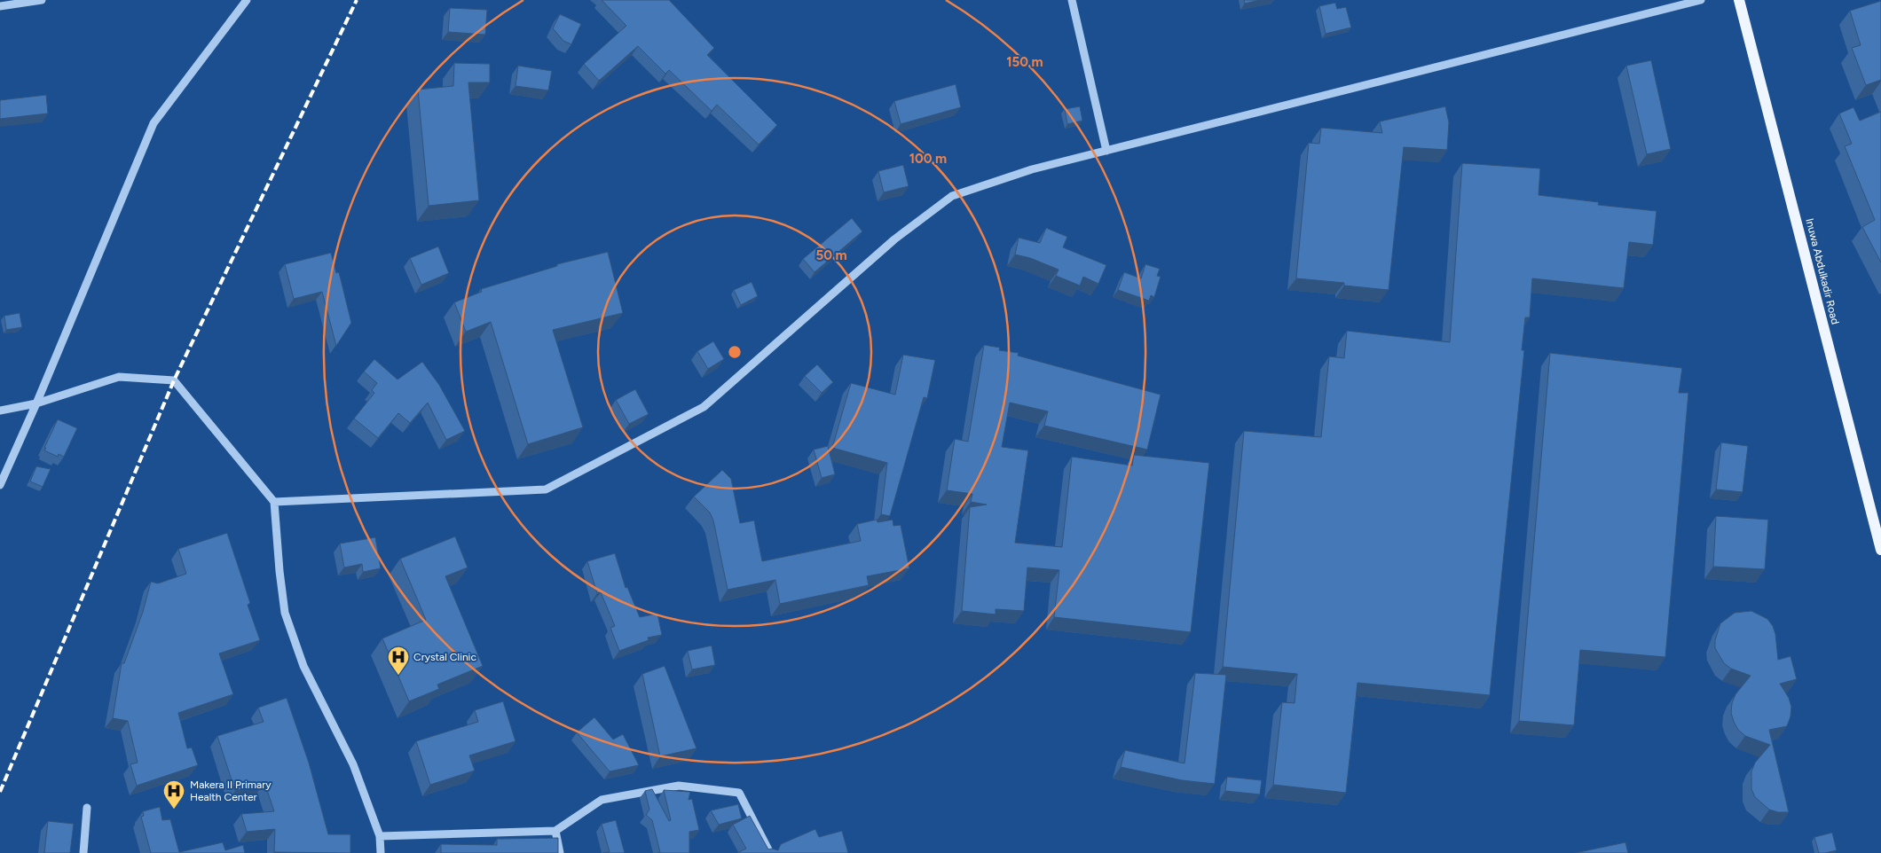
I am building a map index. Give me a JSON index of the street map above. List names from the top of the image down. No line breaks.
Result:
{"streets":{"main road":["Inuwa Abdulkadir Road"]},"places":{"hospital":["Crystal Clinic","Makera II Primary Health Center"]},"rings":["150 m","100 m","50 m"]}
